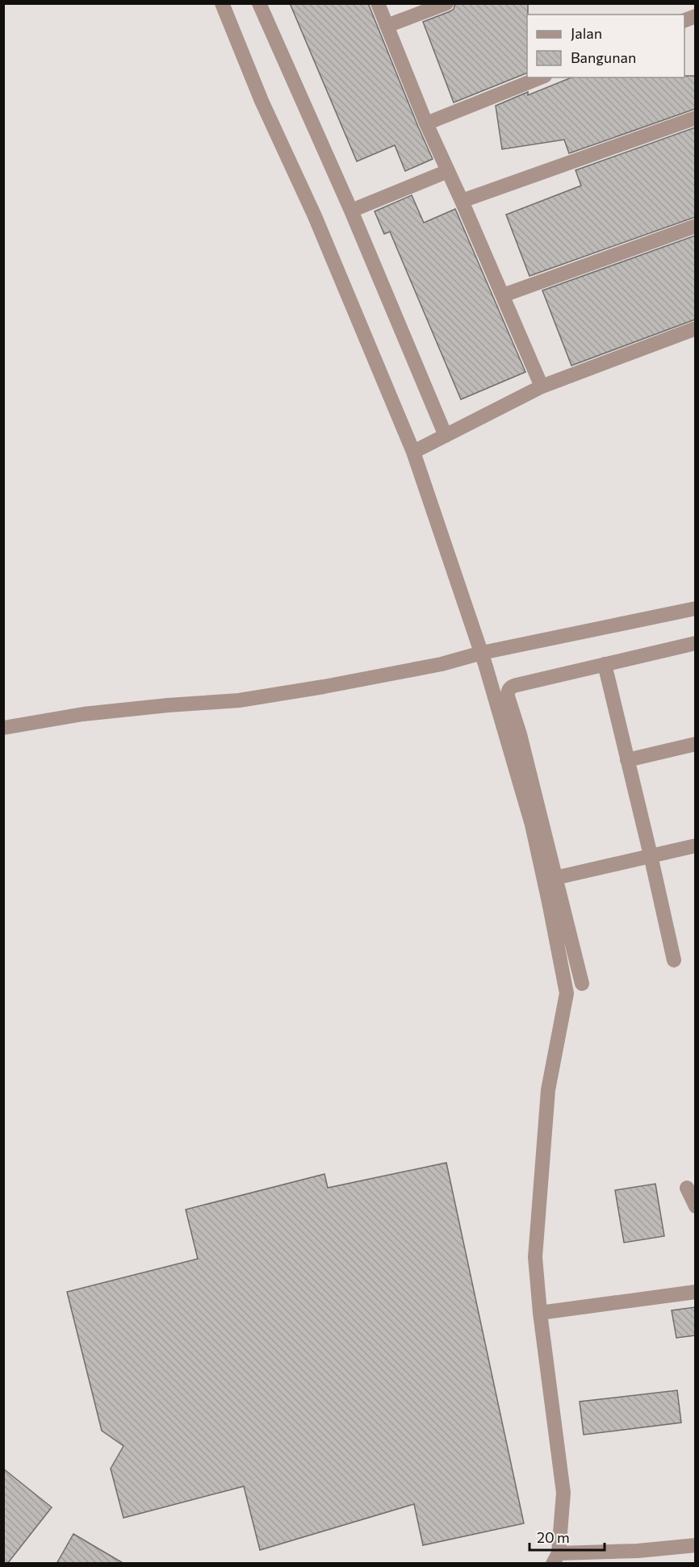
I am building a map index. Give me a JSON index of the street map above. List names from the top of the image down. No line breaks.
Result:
{"legend":["Jalan","Bangunan"],"scale_bar":"20 m"}
